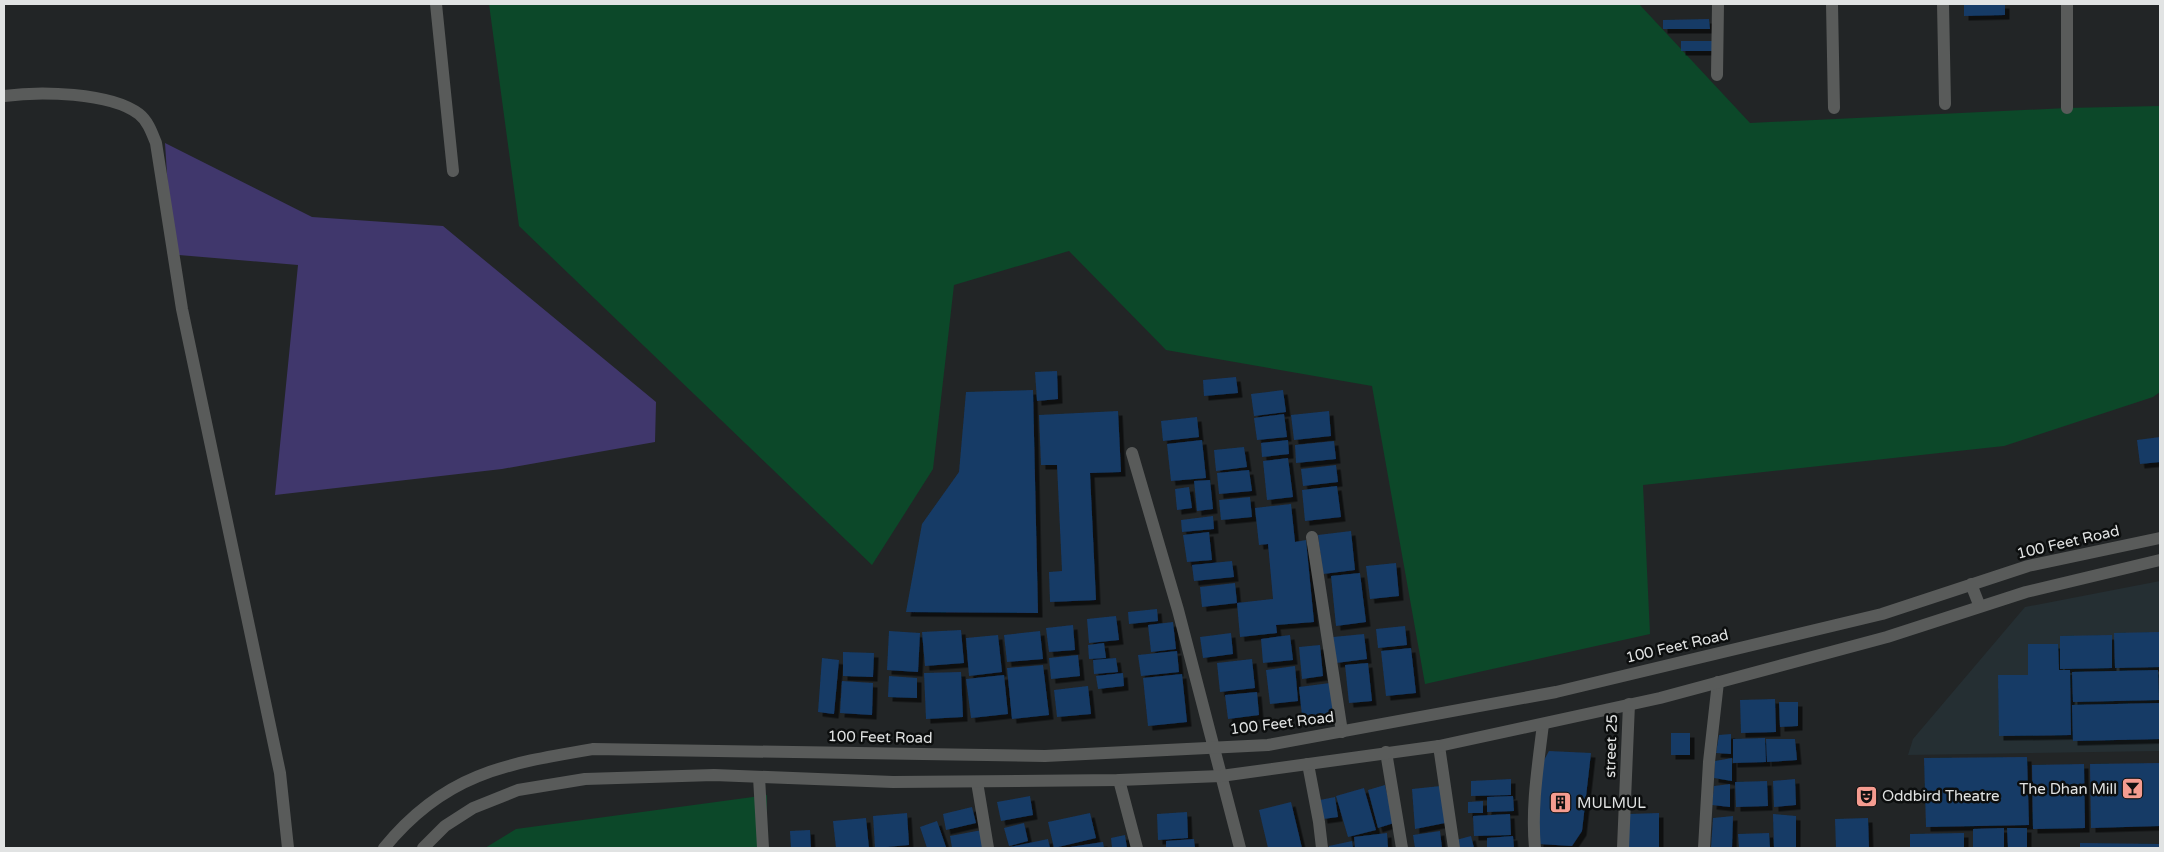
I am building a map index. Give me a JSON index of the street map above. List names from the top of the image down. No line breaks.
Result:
{"streets":{"street":["100 Feet Road","street 25"]},"places":{"bar":["The Dhan Mill"],"theatre":["Oddbird Theatre"],"building":["MULMUL"]}}
